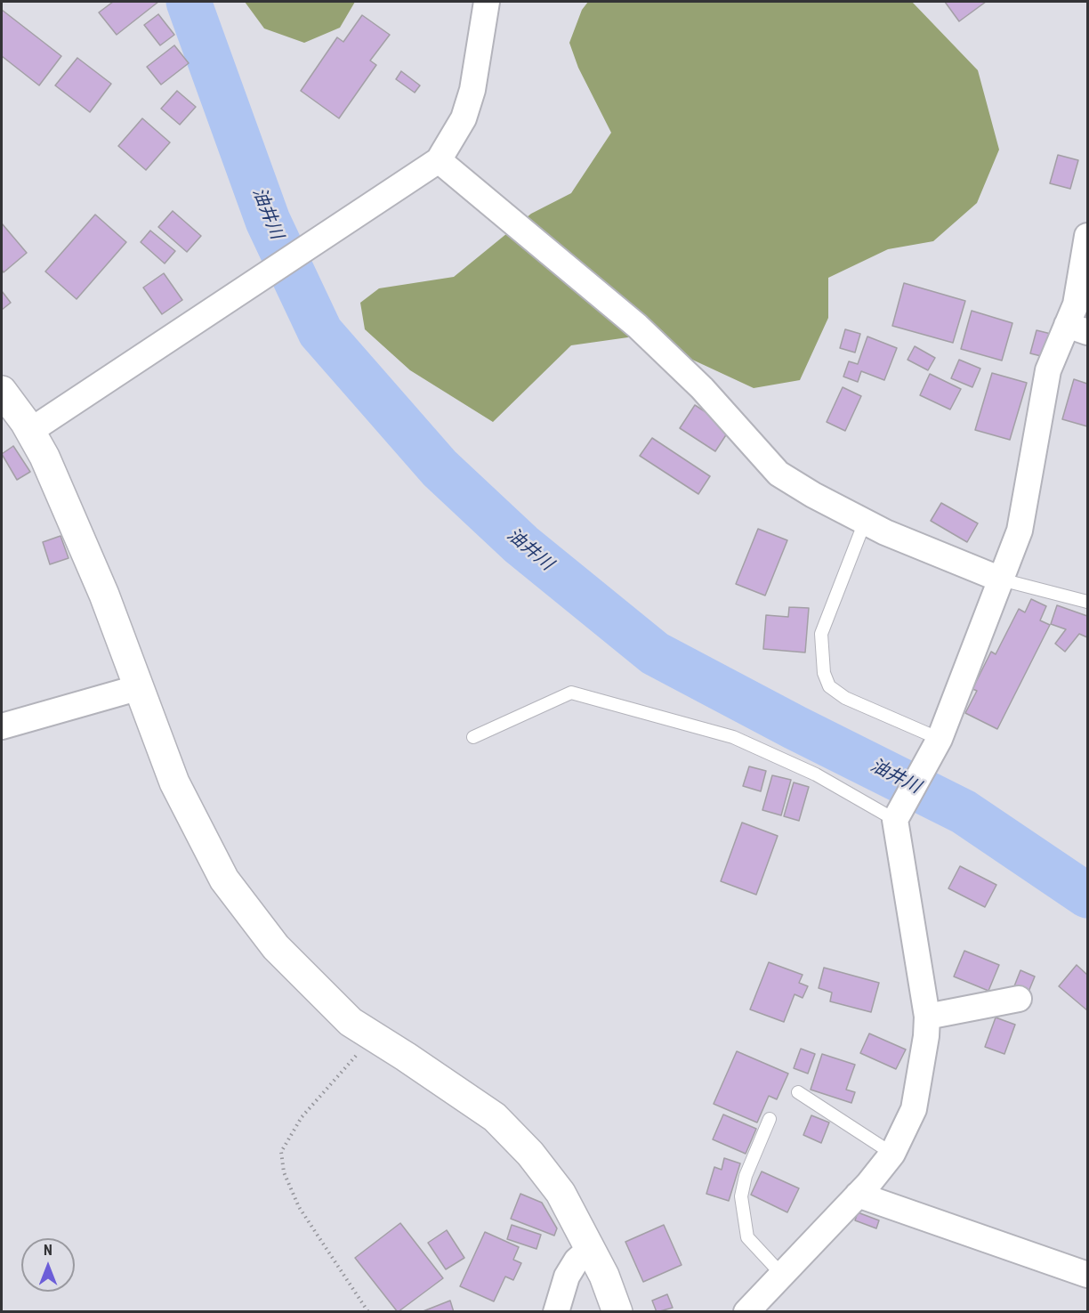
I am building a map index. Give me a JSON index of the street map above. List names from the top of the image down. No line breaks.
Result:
{"water":["油井川"],"north":"top"}
